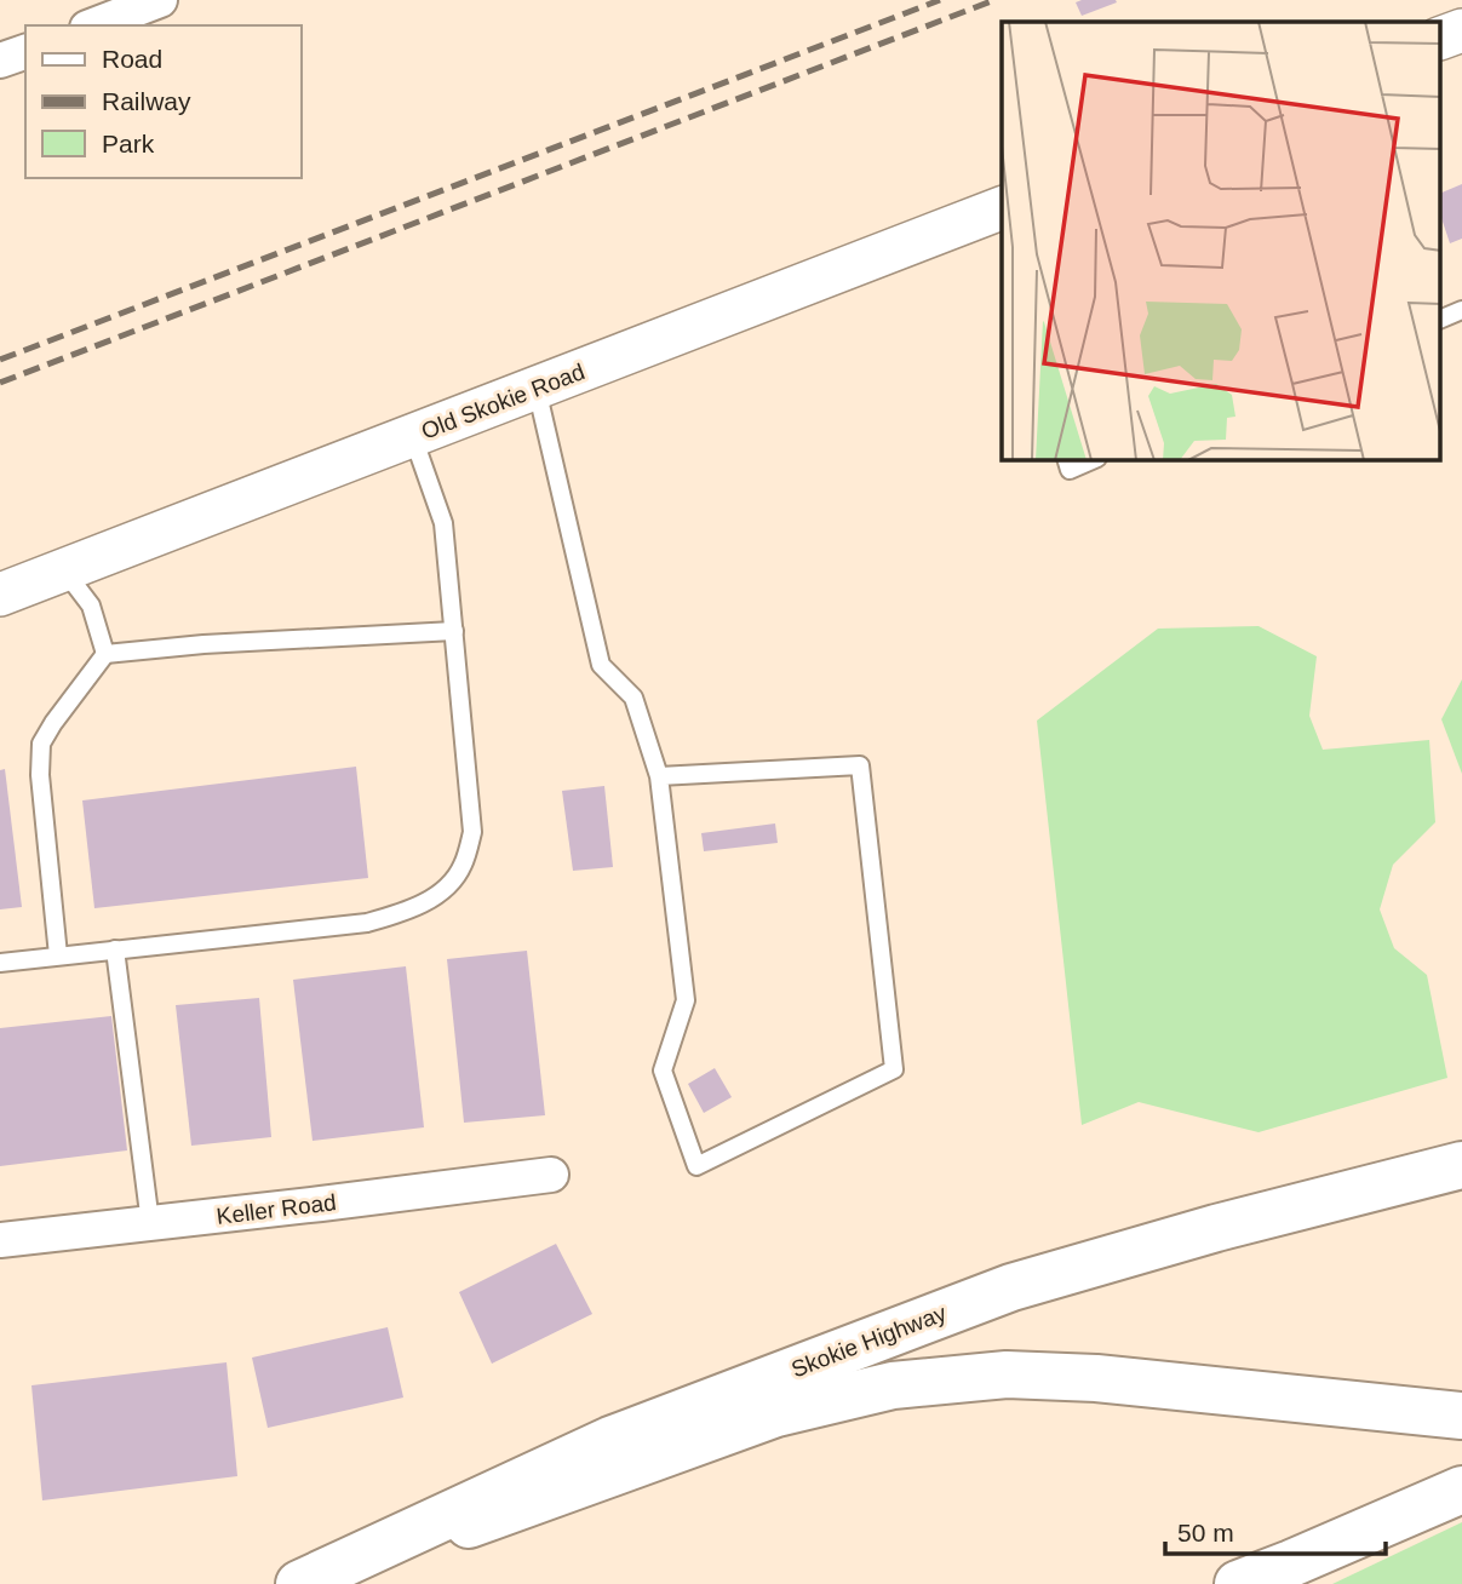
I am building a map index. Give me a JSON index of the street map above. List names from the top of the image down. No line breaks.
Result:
{"streets":{"main road":["Skokie Highway"],"street":["Old Skokie Road","Keller Road"]},"legend":["Road","Railway","Park"],"scale_bar":"50 m"}
